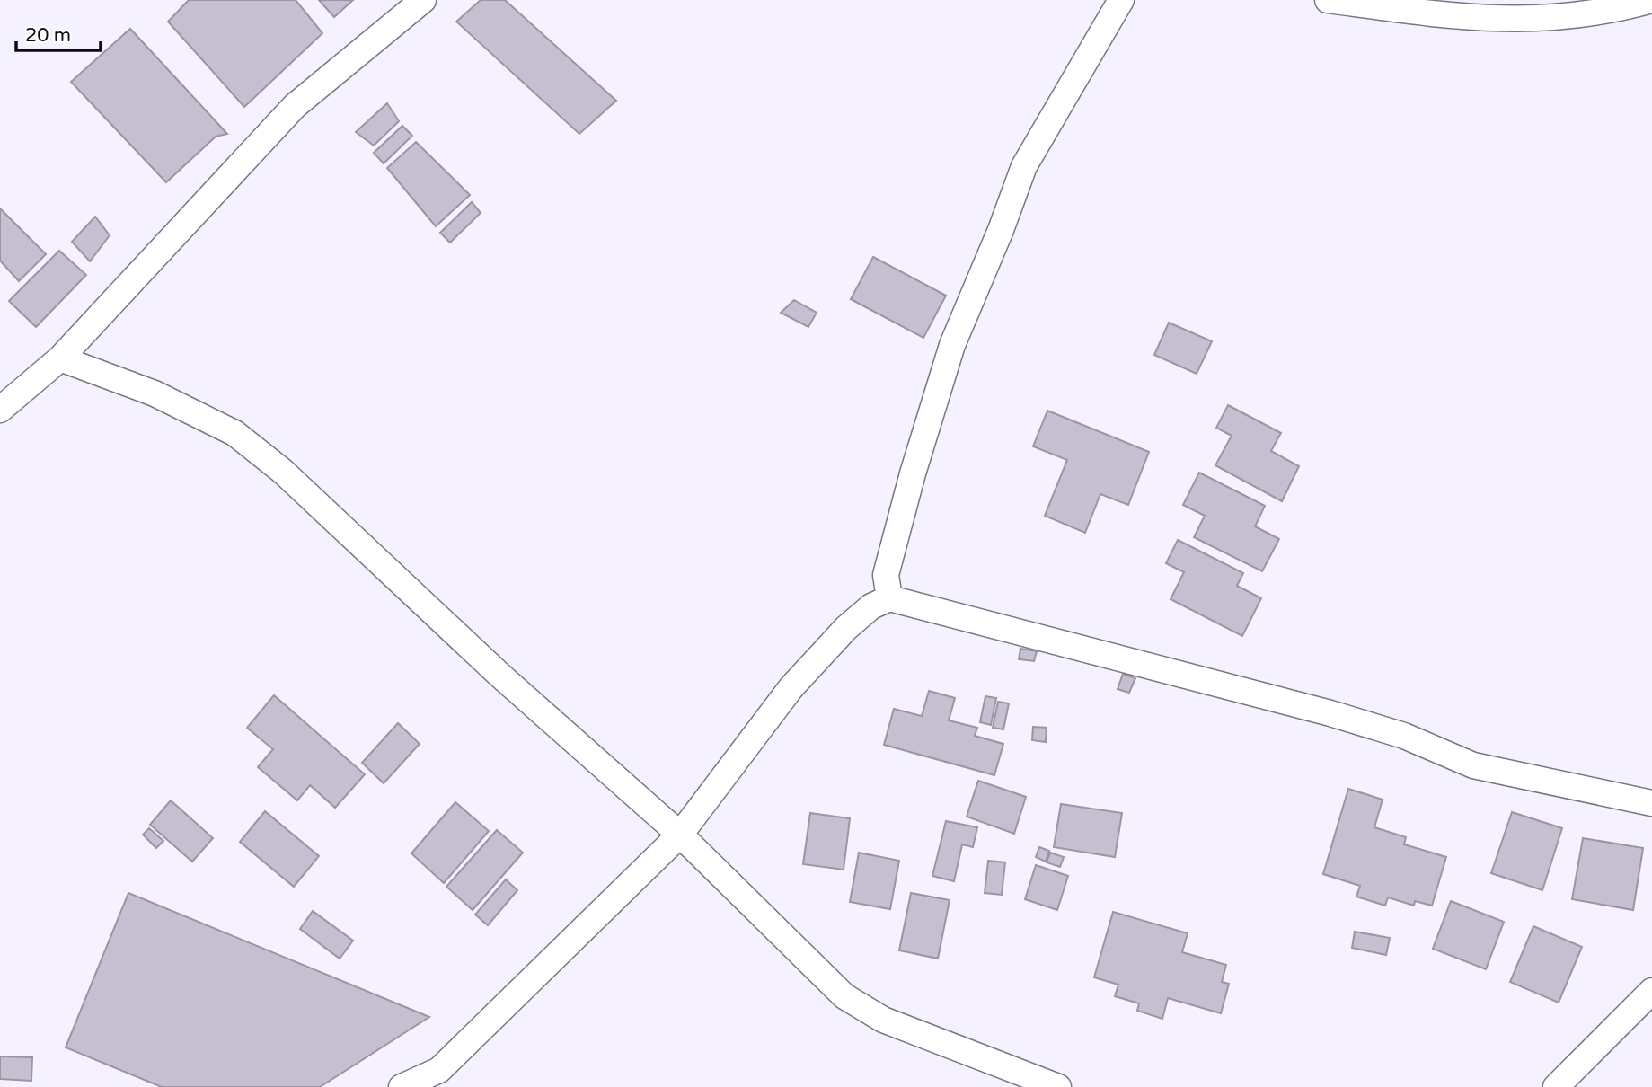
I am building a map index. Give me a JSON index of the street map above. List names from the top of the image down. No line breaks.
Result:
{"scale_bar":"20 m"}
